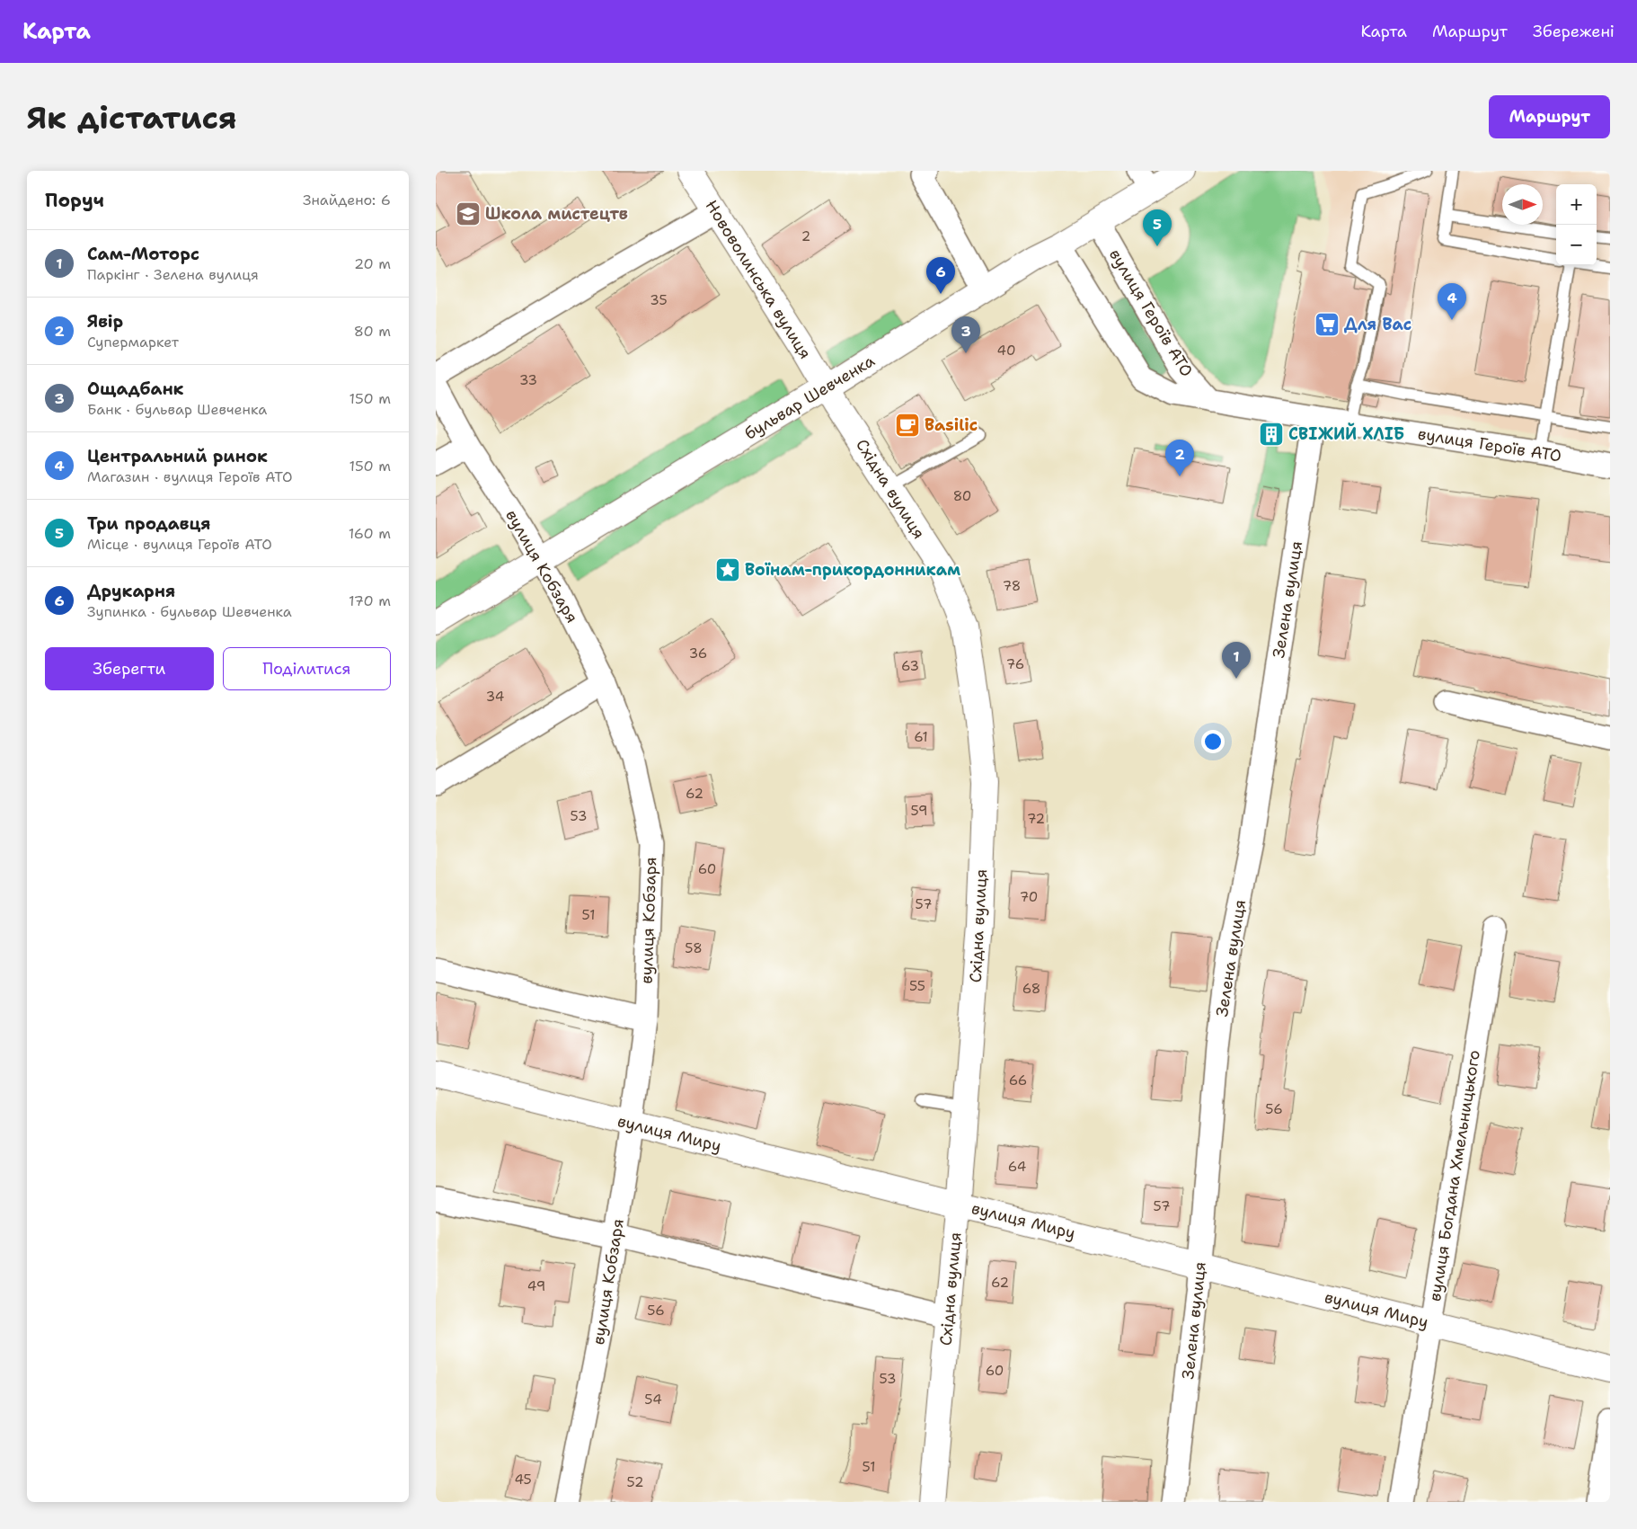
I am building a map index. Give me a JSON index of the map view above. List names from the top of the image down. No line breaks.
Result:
{"streets":{"street":["Нововолинська вулиця","вулиця Героїв АТО","бульвар Шевченка","Східна вулиця","вулиця Кобзаря","Зелена вулиця","вулиця Миру","вулиця Богдана Хмельницького"]},"crossings":[["Нововолинська вулиця","бульвар Шевченка"],["Нововолинська вулиця","Східна вулиця"],["вулиця Героїв АТО","бульвар Шевченка"],["вулиця Героїв АТО","Зелена вулиця"],["бульвар Шевченка","Східна вулиця"],["бульвар Шевченка","вулиця Кобзаря"],["Східна вулиця","вулиця Миру"],["вулиця Кобзаря","вулиця Миру"],["Зелена вулиця","вулиця Миру"],["вулиця Миру","вулиця Богдана Хмельницького"]],"places":{"school or university":["Школа мистецтв"],"supermarket":["Для Вас"],"cafe":["Basilic"],"building":["СВІЖИЙ ХЛІБ"],"place":["Воїнам-прикордонникам"]},"house_numbers":["2","35","40","33","80","78","36","76","63","34","61","62","59","53","72","60","70","57","51","58","55","68","66","56","64","57","62","49","56","60","53","54","51","45","52"],"north":"right","page":{"header":"Карта","nav":["Карта","Маршрут","Збережені"],"buttons":["Маршрут",["Зберегти","Поділитися"]],"title":"Як дістатися","heading":["Поруч","Знайдено: 6"],"map_buttons":["+","−"],"pins":["5","6","4","3","2","1"],"list":[{"mark":"1","name":"Сам-Моторс","note":"Паркінг · Зелена вулиця","value":"20 m"},{"mark":"2","name":"Явір","note":"Супермаркет","value":"80 m"},{"mark":"3","name":"Ощадбанк","note":"Банк · бульвар Шевченка","value":"150 m"},{"mark":"4","name":"Центральний ринок","note":"Магазин · вулиця Героїв АТО","value":"150 m"},{"mark":"5","name":"Три продавця","note":"Місце · вулиця Героїв АТО","value":"160 m"},{"mark":"6","name":"Друкарня","note":"Зупинка · бульвар Шевченка","value":"170 m"}]}}
